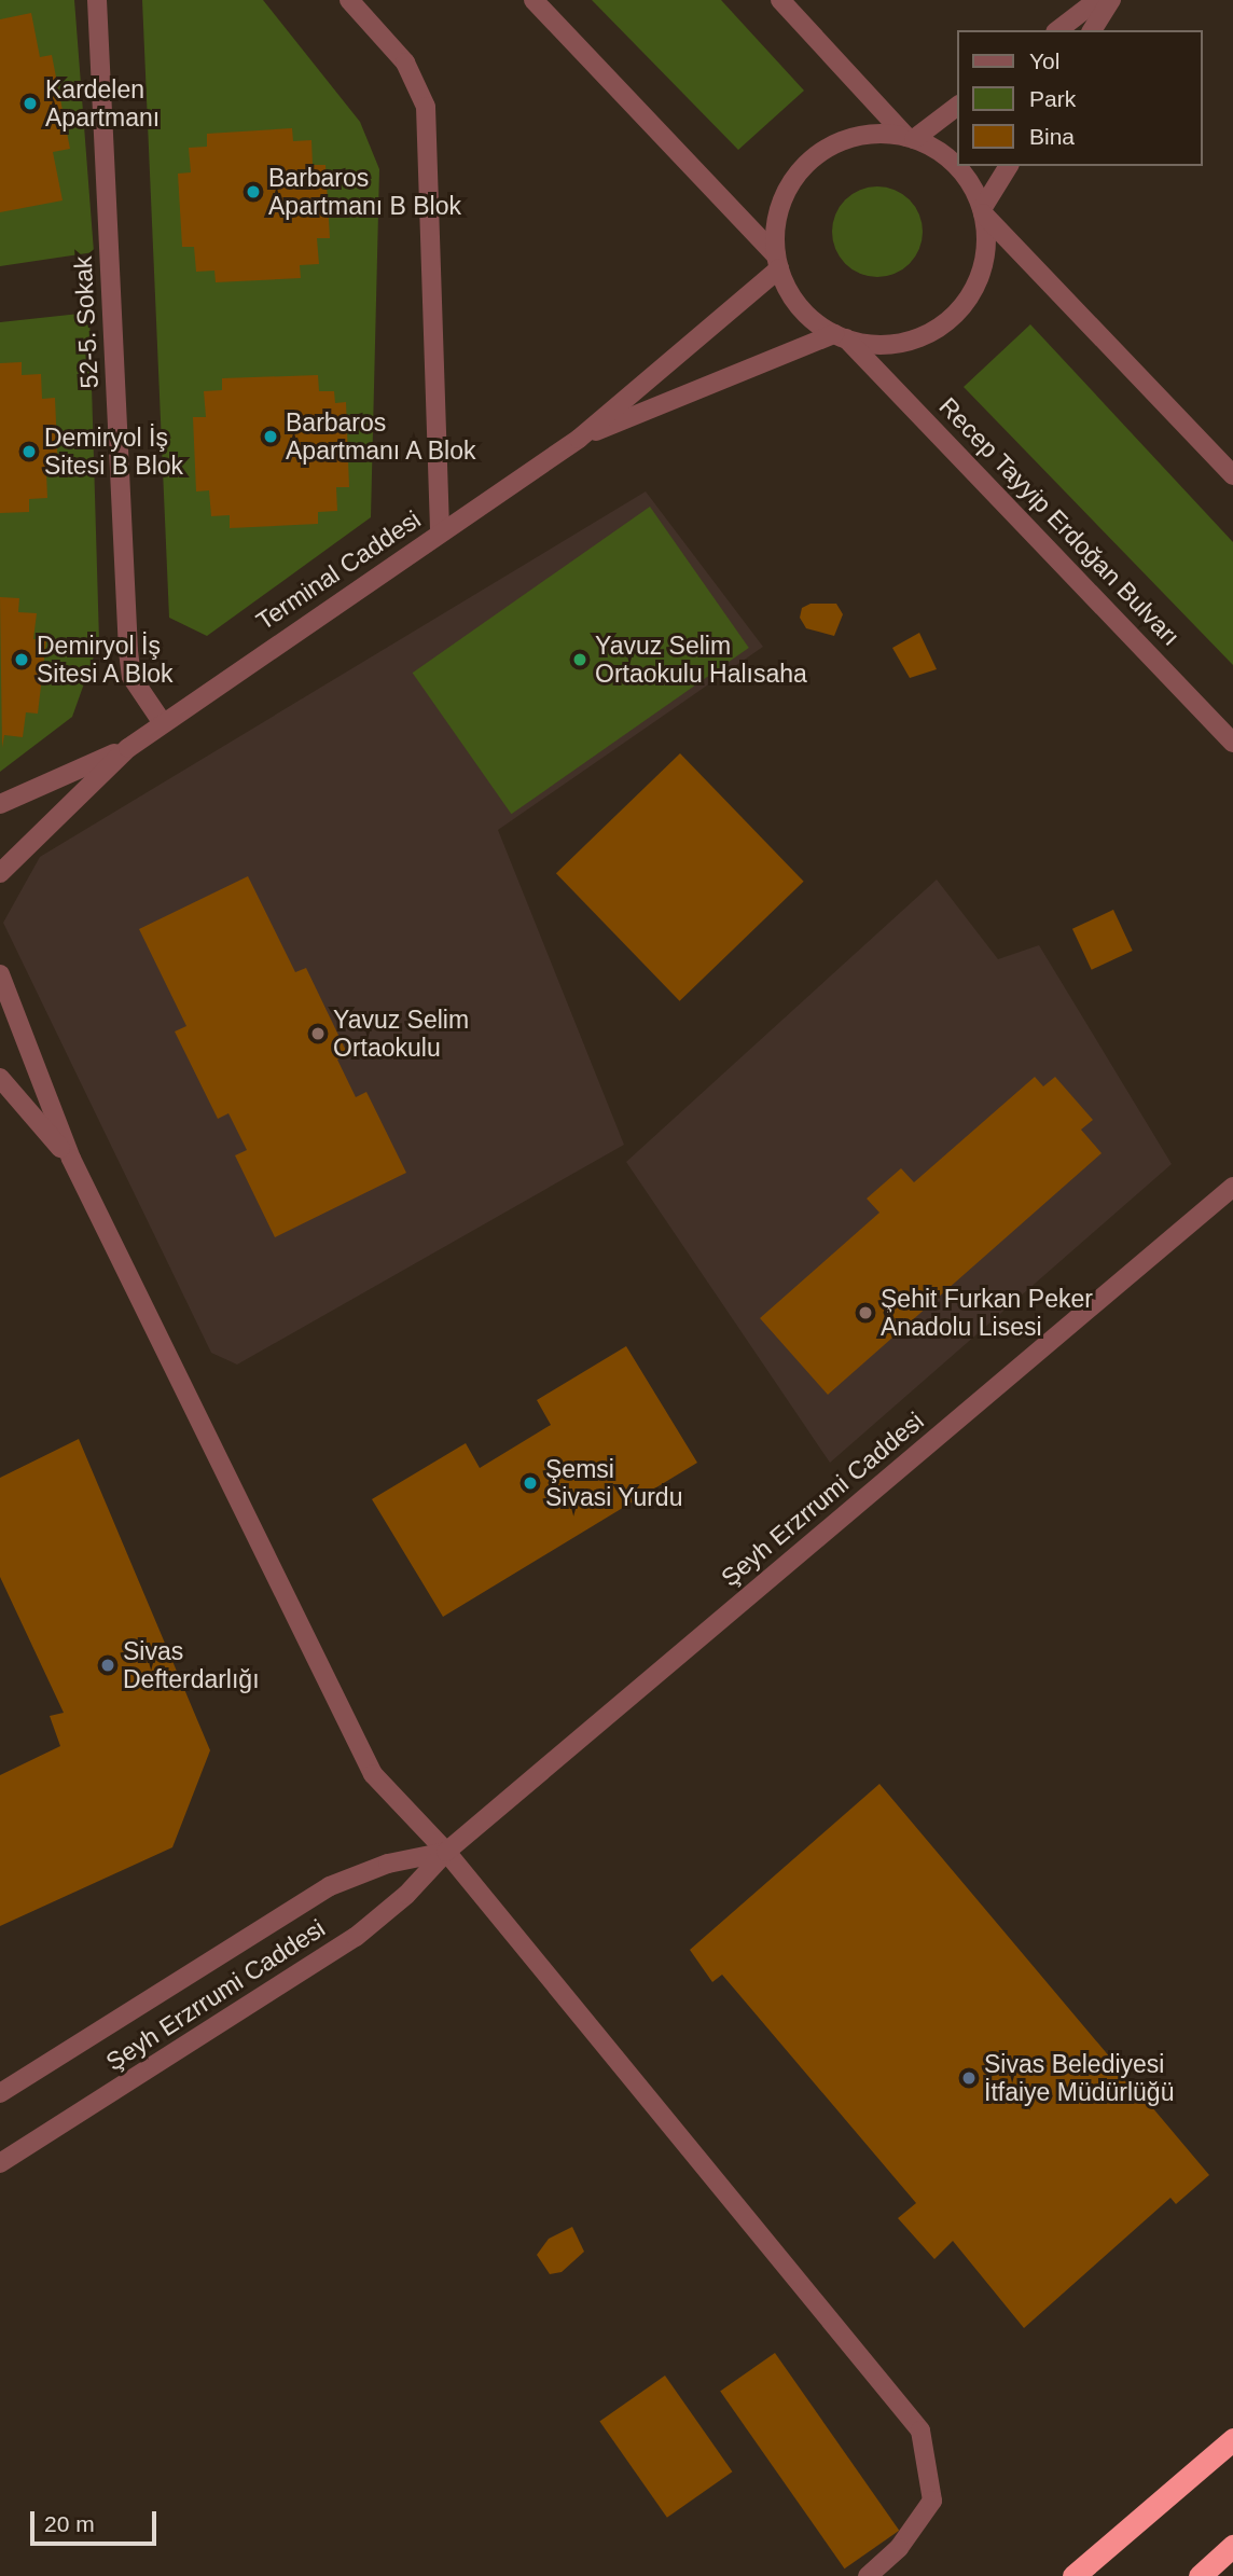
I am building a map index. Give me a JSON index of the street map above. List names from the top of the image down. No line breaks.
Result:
{"streets":{"street":["52-5. Sokak","Recep Tayyip Erdoğan Bulvarı","Terminal Caddesi","Şeyh Erzrrumi Caddesi"]},"crossings":[["52-5. Sokak","Terminal Caddesi"],["Recep Tayyip Erdoğan Bulvarı","Terminal Caddesi"]],"places":["Kardelen Apartmanı","Barbaros Apartmanı B Blok","Barbaros Apartmanı A Blok","Demiryol İş Sitesi B Blok","Demiryol İş Sitesi A Blok","Yavuz Selim Ortaokulu Halısaha","Yavuz Selim Ortaokulu","Şehit Furkan Peker Anadolu Lisesi","Şemsi Sivasi Yurdu","Sivas Defterdarlığı","Sivas Belediyesi İtfaiye Müdürlüğü"],"legend":["Yol","Park","Bina"],"scale_bar":"20 m"}
